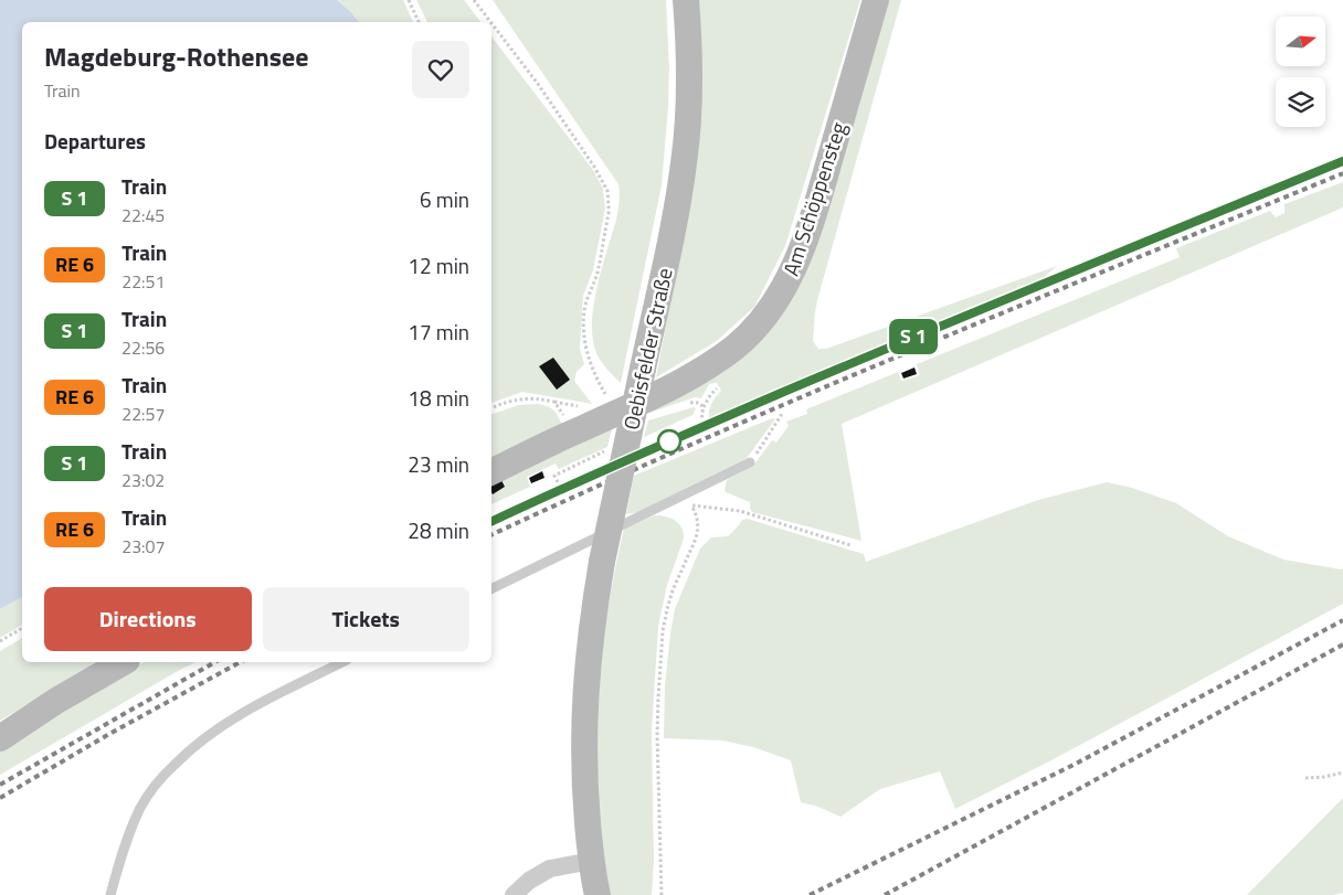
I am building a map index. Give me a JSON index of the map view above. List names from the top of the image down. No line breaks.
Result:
{"streets":{"street":["Am Schöppensteg","Oebisfelder Straße"]},"north":"right","page":{"on_map":"S 1","heading":[["Magdeburg-Rothensee","Train"],"Departures"],"list":[{"mark":"S 1","name":"Train","note":"22:45","value":"6 min"},{"mark":"RE 6","name":"Train","note":"22:51","value":"12 min"},{"mark":"S 1","name":"Train","note":"22:56","value":"17 min"},{"mark":"RE 6","name":"Train","note":"22:57","value":"18 min"},{"mark":"S 1","name":"Train","note":"23:02","value":"23 min"},{"mark":"RE 6","name":"Train","note":"23:07","value":"28 min"}],"buttons":["Directions","Tickets"]}}
